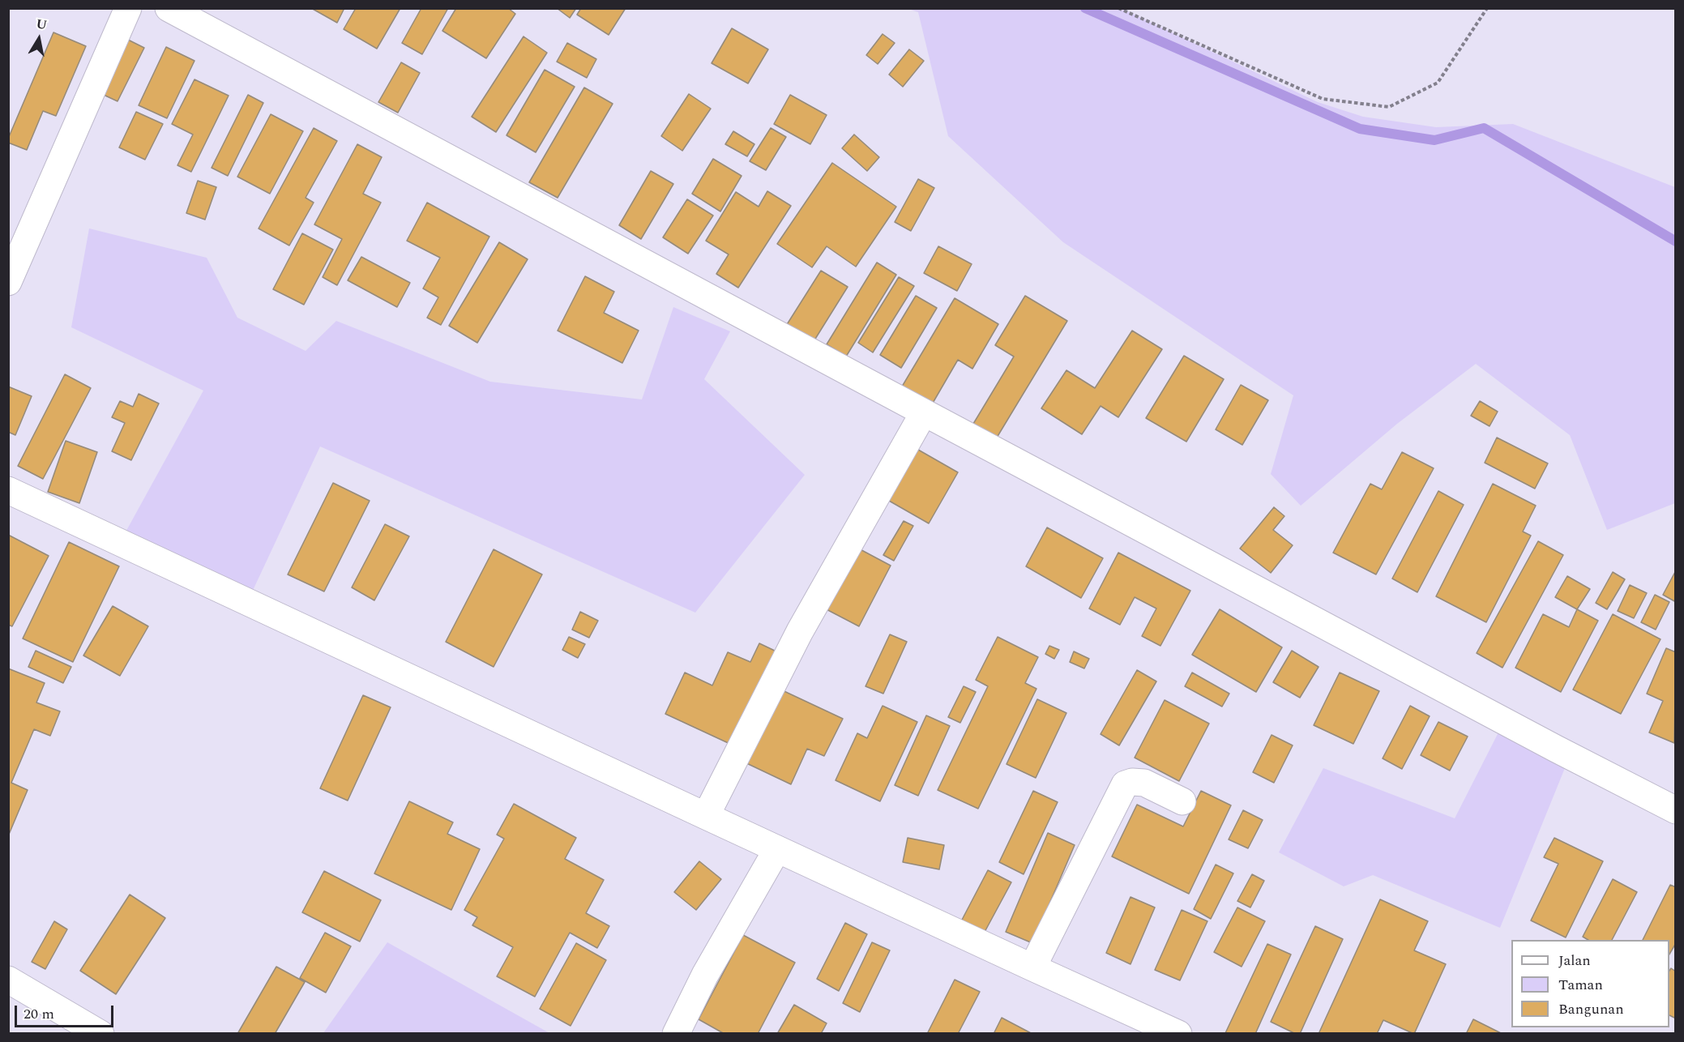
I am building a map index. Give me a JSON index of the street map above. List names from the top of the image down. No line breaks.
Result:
{"legend":["Jalan","Taman","Bangunan"],"scale_bar":"20 m","north":"top"}
